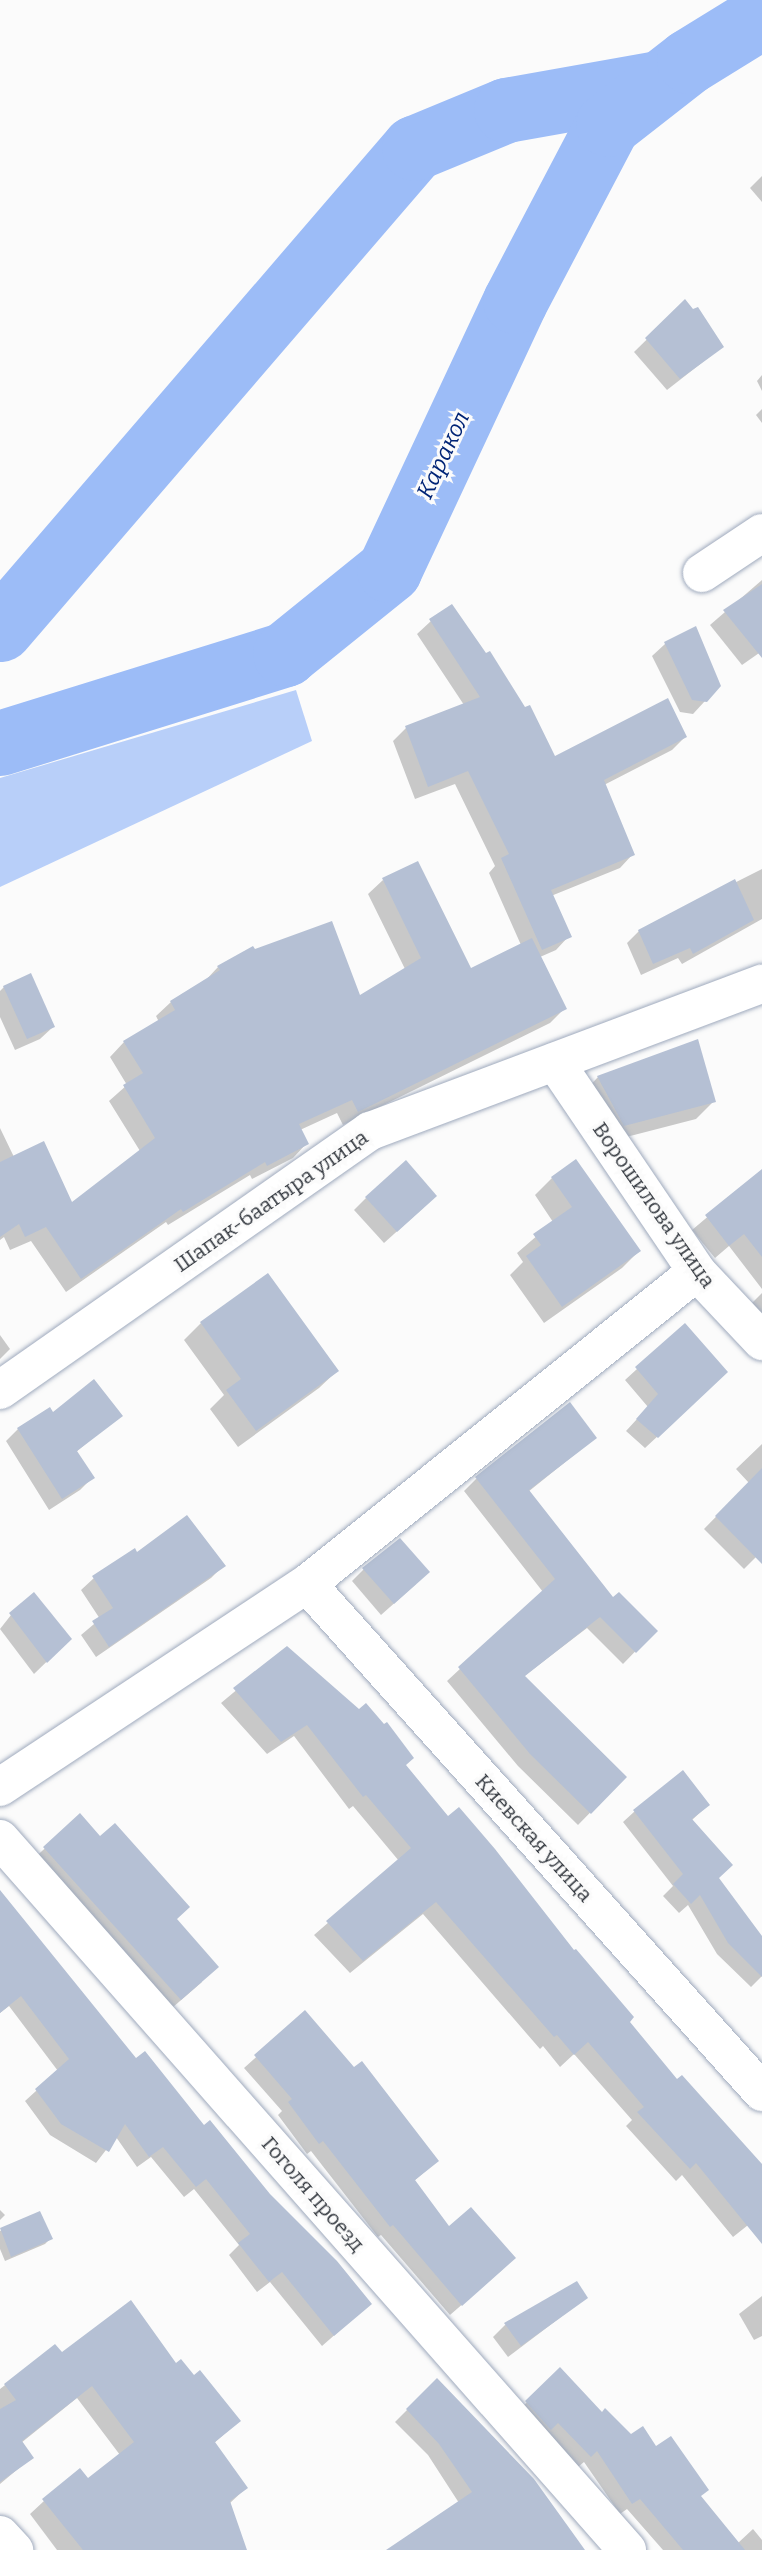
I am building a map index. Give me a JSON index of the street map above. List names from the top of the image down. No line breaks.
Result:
{"streets":{"street":["Шапак-баатыра улица","Ворошилова улица","Киевская улица","Гоголя проезд"]},"crossings":[["Шапак-баатыра улица","Ворошилова улица"]],"water":["Каракол"]}
